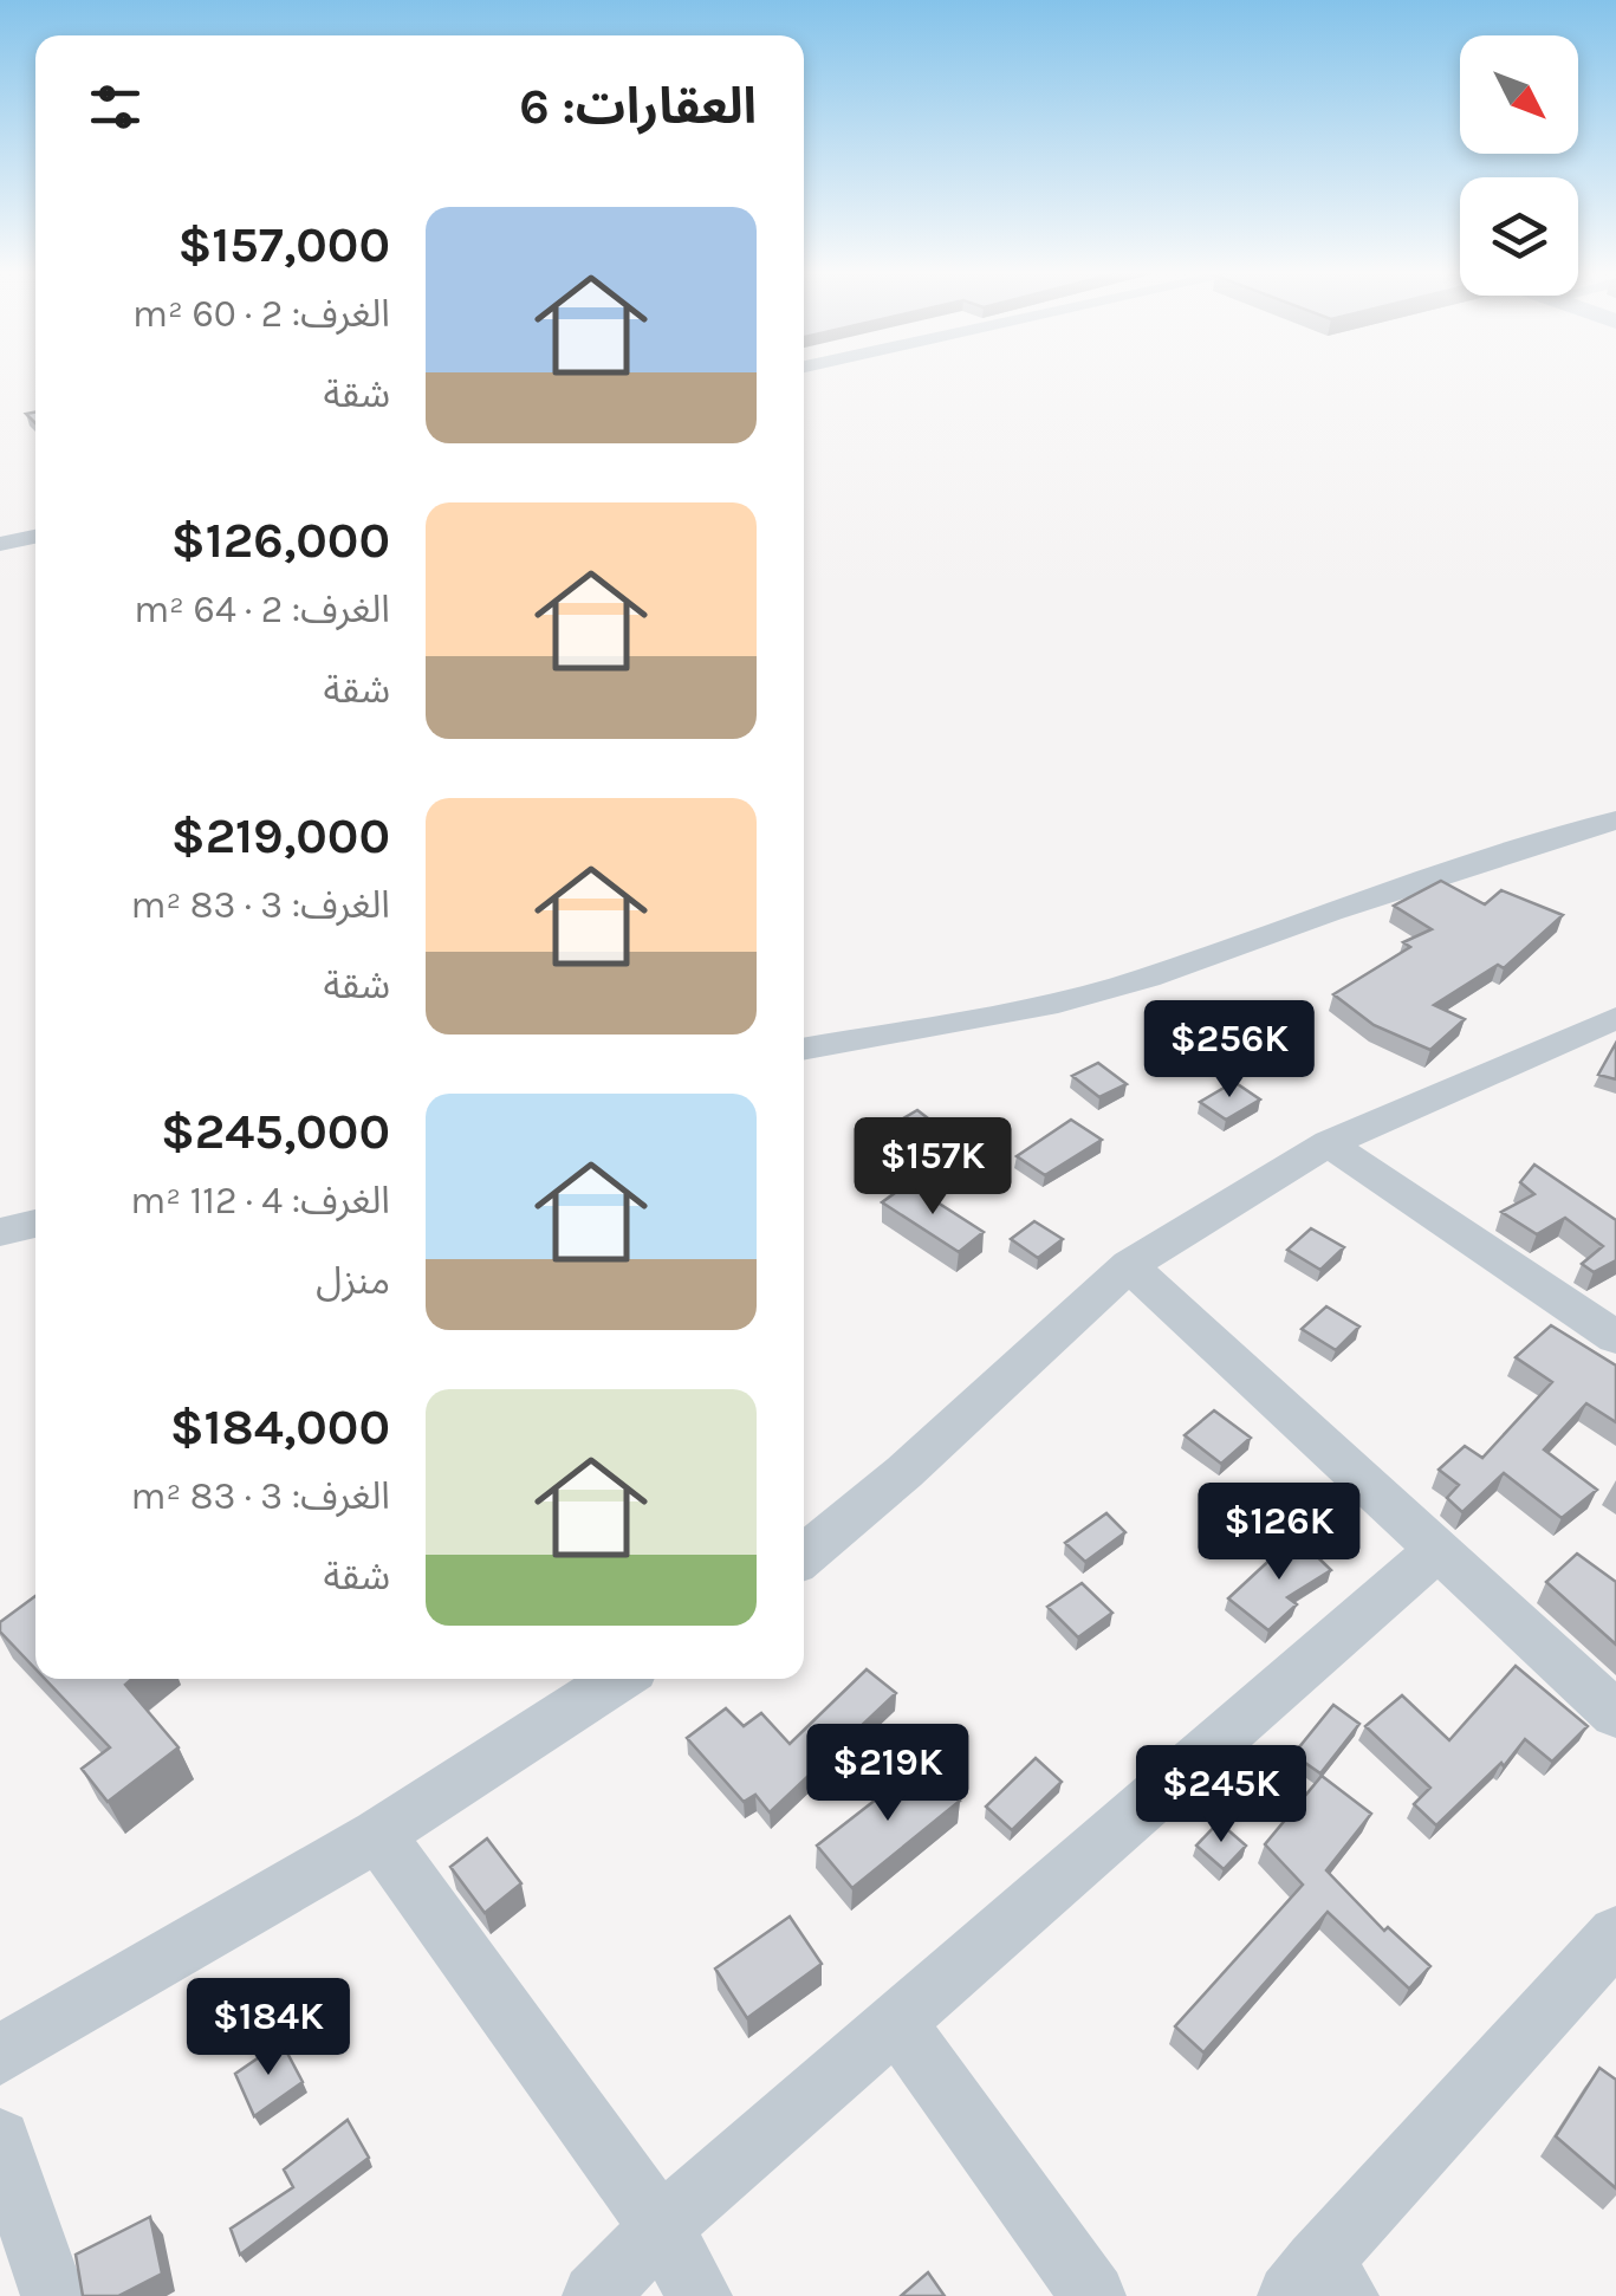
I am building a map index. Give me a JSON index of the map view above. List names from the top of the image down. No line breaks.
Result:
{"north":"bottom right","page":{"heading":"العقارات: 6","list":[{"name":"$157,000","note":"الغرف: 2 · 60 m² · شقة"},{"name":"$126,000","note":"الغرف: 2 · 64 m² · شقة"},{"name":"$219,000","note":"الغرف: 3 · 83 m² · شقة"},{"name":"$245,000","note":"الغرف: 4 · 112 m² · منزل"},{"name":"$184,000","note":"الغرف: 3 · 83 m² · شقة"}],"price":["$256K","$157K","$126K","$219K","$245K","$184K"]}}
